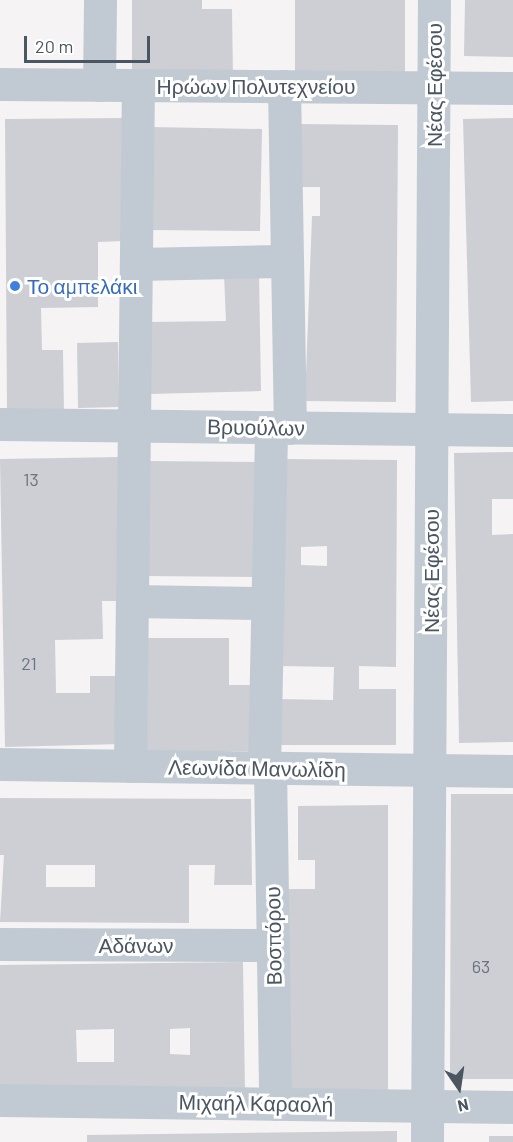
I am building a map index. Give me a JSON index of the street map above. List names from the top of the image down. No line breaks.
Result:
{"streets":{"street":["Νέας Εφέσου","Ηρώων Πολυτεχνείου","Βρυούλων","Λεωνίδα Μανωλίδη","Βοσπόρου","Αδάνων","Μιχαήλ Καραολή"]},"crossings":[["Νέας Εφέσου","Ηρώων Πολυτεχνείου"],["Νέας Εφέσου","Βρυούλων"],["Νέας Εφέσου","Λεωνίδα Μανωλίδη"],["Νέας Εφέσου","Μιχαήλ Καραολή"],["Ηρώων Πολυτεχνείου","Βοσπόρου"],["Βρυούλων","Βοσπόρου"],["Λεωνίδα Μανωλίδη","Βοσπόρου"],["Βοσπόρου","Αδάνων"],["Βοσπόρου","Μιχαήλ Καραολή"]],"places":["Το αμπελάκι"],"house_numbers":["13","21","63"],"scale_bar":"20 m","north":"bottom"}
